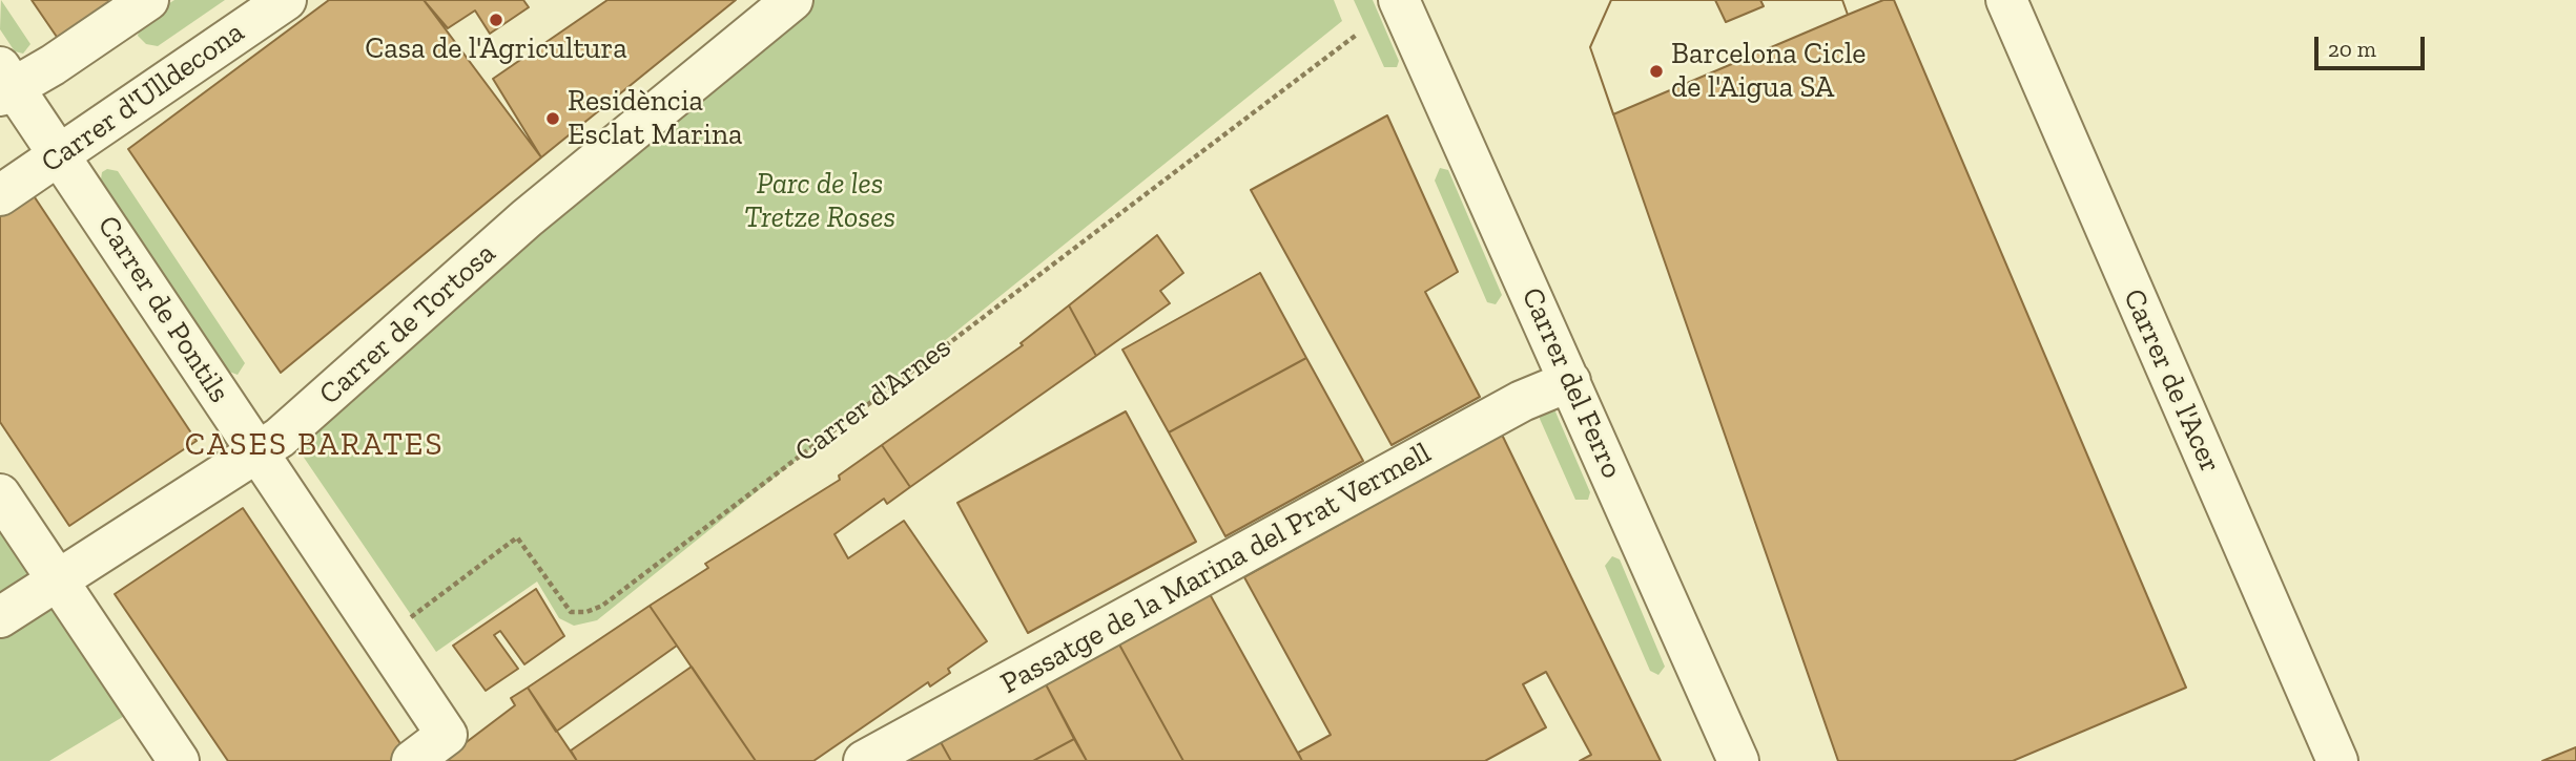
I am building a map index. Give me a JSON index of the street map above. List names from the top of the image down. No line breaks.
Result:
{"streets":{"street":["Carrer d'Ulldecona","Carrer de Pontils","Carrer de Tortosa","Carrer de l'Acer","Carrer del Ferro","Passatge de la Marina del Prat Vermell"],"path":["Carrer d'Arnes"]},"crossings":[["Carrer d'Ulldecona","Carrer de Pontils"],["Carrer de Pontils","Carrer de Tortosa"],["Carrer del Ferro","Passatge de la Marina del Prat Vermell"]],"districts":["CASES BARATES"],"parks":["Parc de les Tretze Roses"],"places":["Casa de l'Agricultura","Barcelona Cicle de l'Aigua SA","Residència Esclat Marina"],"scale_bar":"20 m"}
